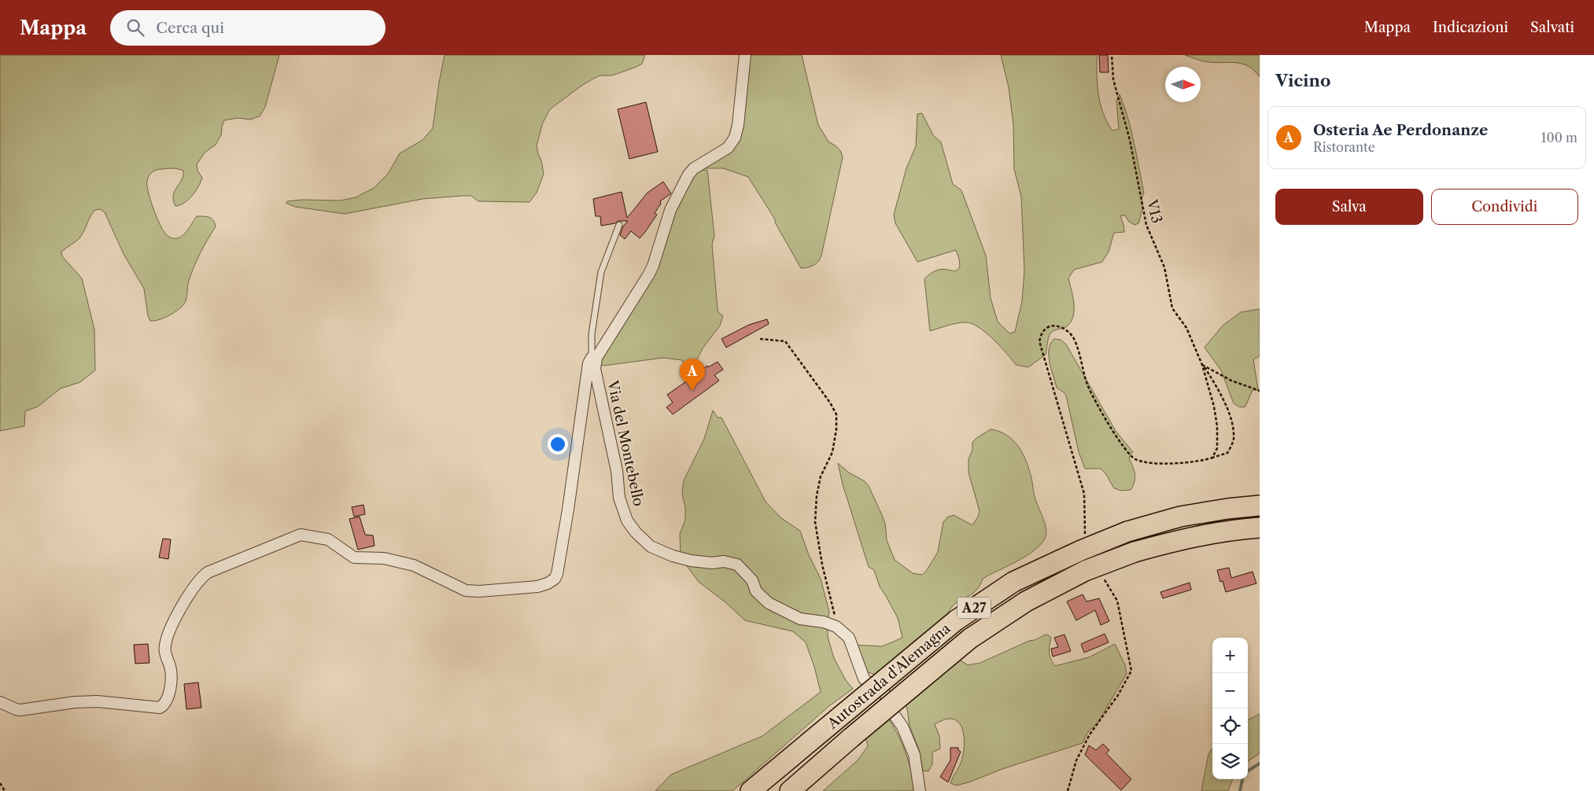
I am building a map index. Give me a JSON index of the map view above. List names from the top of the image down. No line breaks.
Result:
{"streets":{"highway":["A27","Autostrada d'Alemagna"],"street":["Via del Montebello"],"path":["V13"]},"north":"right","page":{"header":"Mappa","search":"Cerca qui","nav":["Mappa","Indicazioni","Salvati"],"heading":"Vicino","list":[{"mark":"A","name":"Osteria Ae Perdonanze","note":"Ristorante","value":"100 m"}],"buttons":["Salva","Condividi"],"pins":"A","map_buttons":["+","−"]}}
